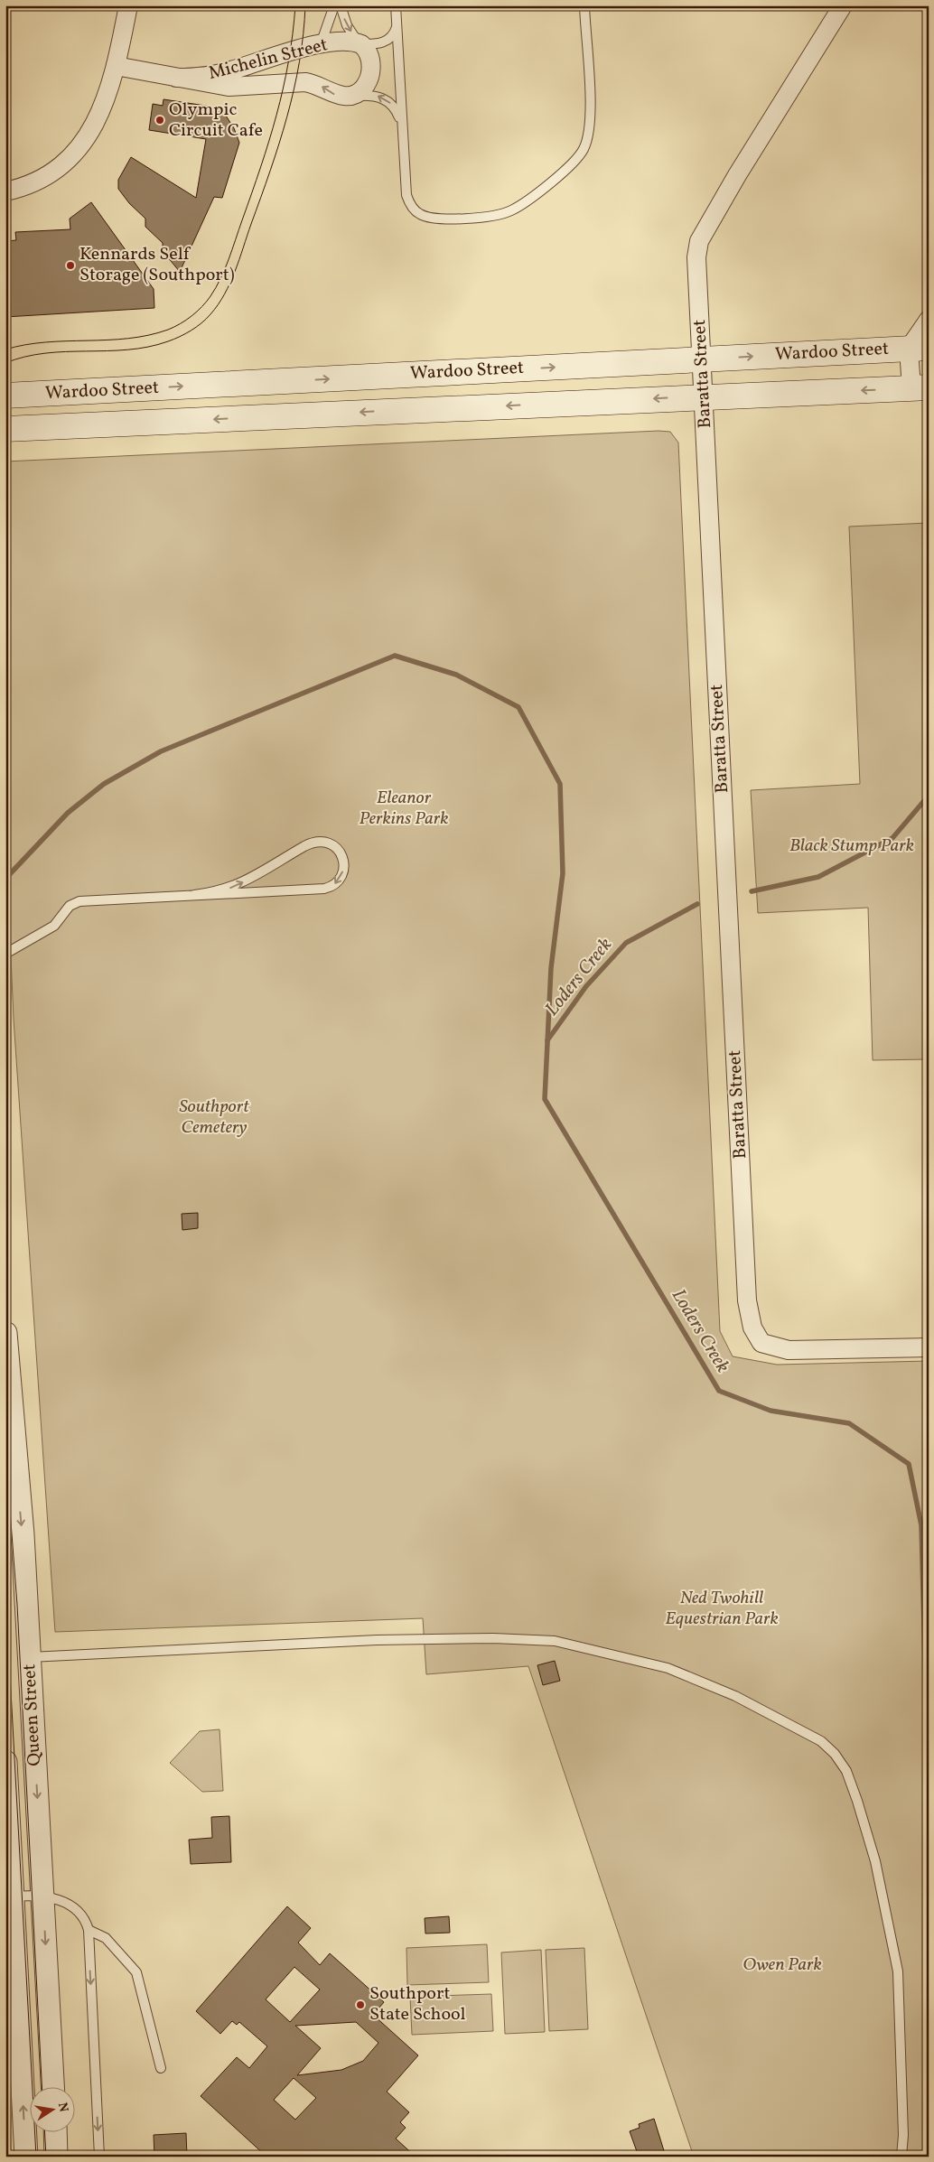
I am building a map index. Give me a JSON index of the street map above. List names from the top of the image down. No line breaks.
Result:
{"streets":{"main road":["Wardoo Street"],"street":["Michelin Street","Baratta Street","Queen Street"]},"crossings":[["Wardoo Street","Baratta Street"]],"water":["Loders Creek"],"parks":["Eleanor Perkins Park","Black Stump Park","Southport Cemetery","Ned Twohill Equestrian Park","Owen Park"],"places":["Olympic Circuit Cafe","Kennards Self Storage (Southport)","Southport State School"],"north":"right"}
